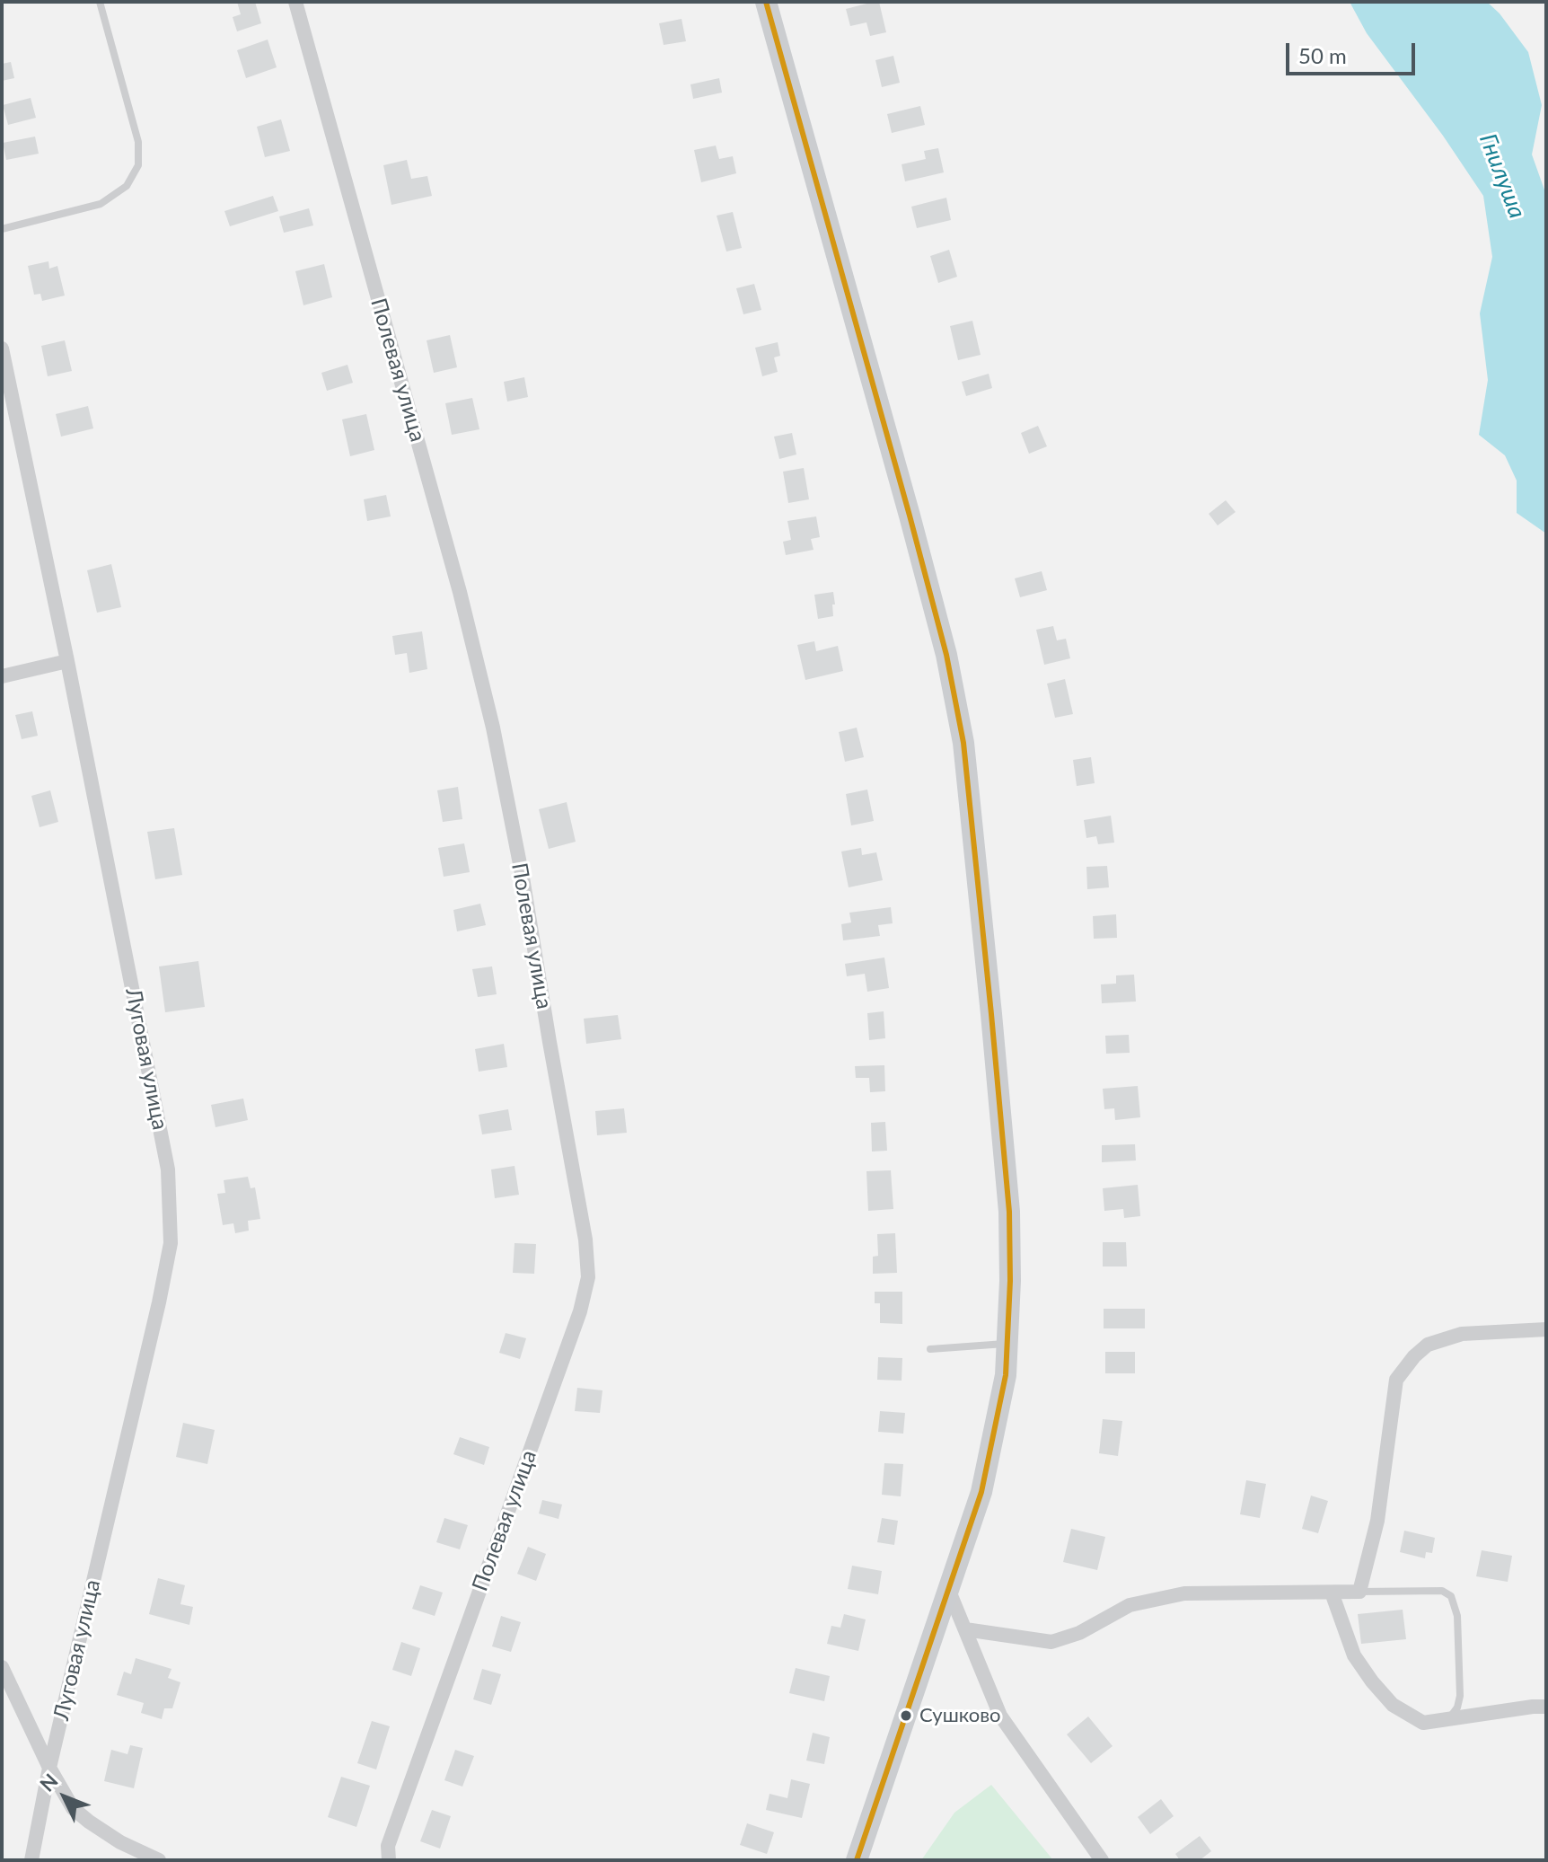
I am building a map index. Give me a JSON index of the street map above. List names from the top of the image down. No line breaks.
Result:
{"streets":{"street":["Полевая улица","Луговая улица"]},"water":["Гнилуша"],"places":["Сушково"],"scale_bar":"50 m","north":"top left"}
